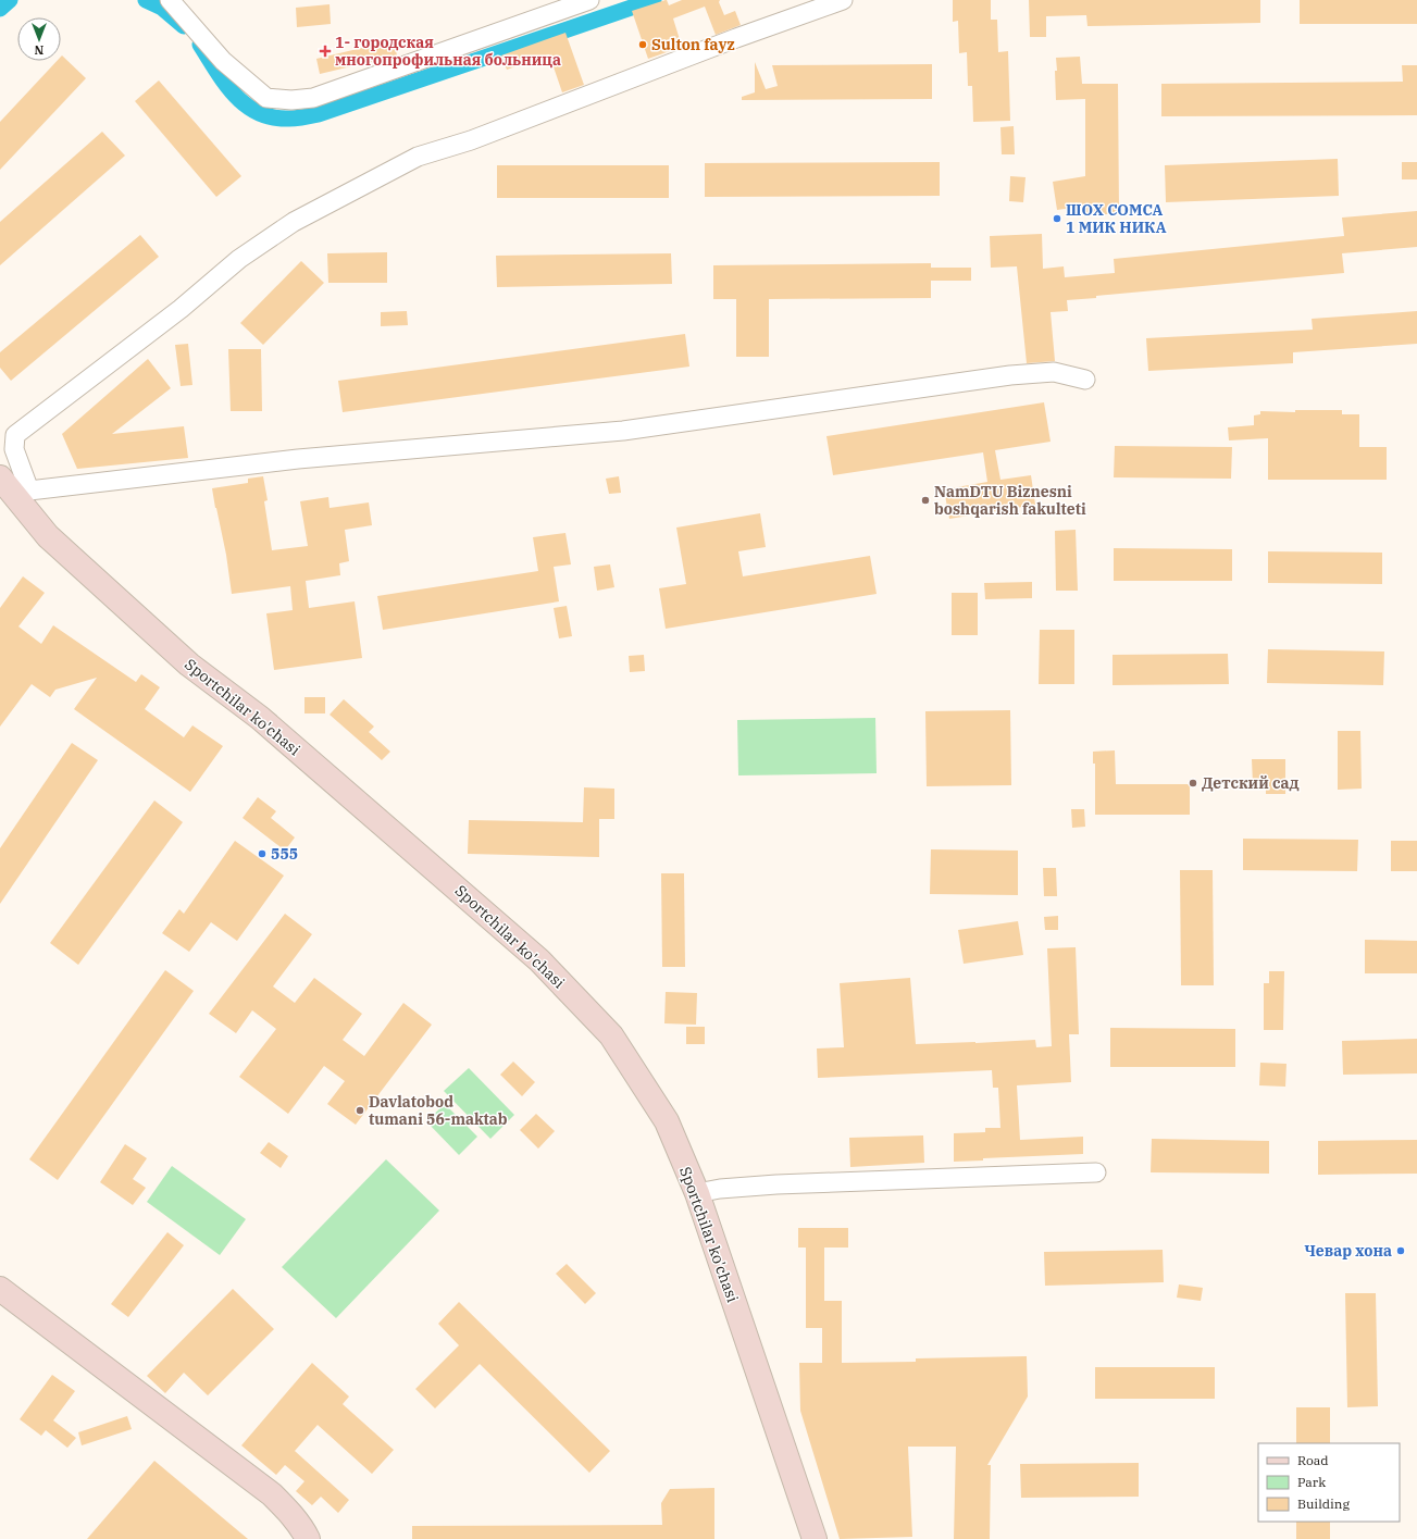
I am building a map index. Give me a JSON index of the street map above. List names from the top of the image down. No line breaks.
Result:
{"streets":{"street":["Sportchilar ko'chasi"]},"places":{"other":["Sulton fayz","ШОХ СОМСА 1 МИК НИКА","NamDTU Biznesni boshqarish fakulteti","Детский сад","555","Davlatobod tumani 56-maktab","Чевар хона"],"health":["1- городская многопрофильная больница"]},"legend":["Road","Park","Building"],"north":"bottom"}
